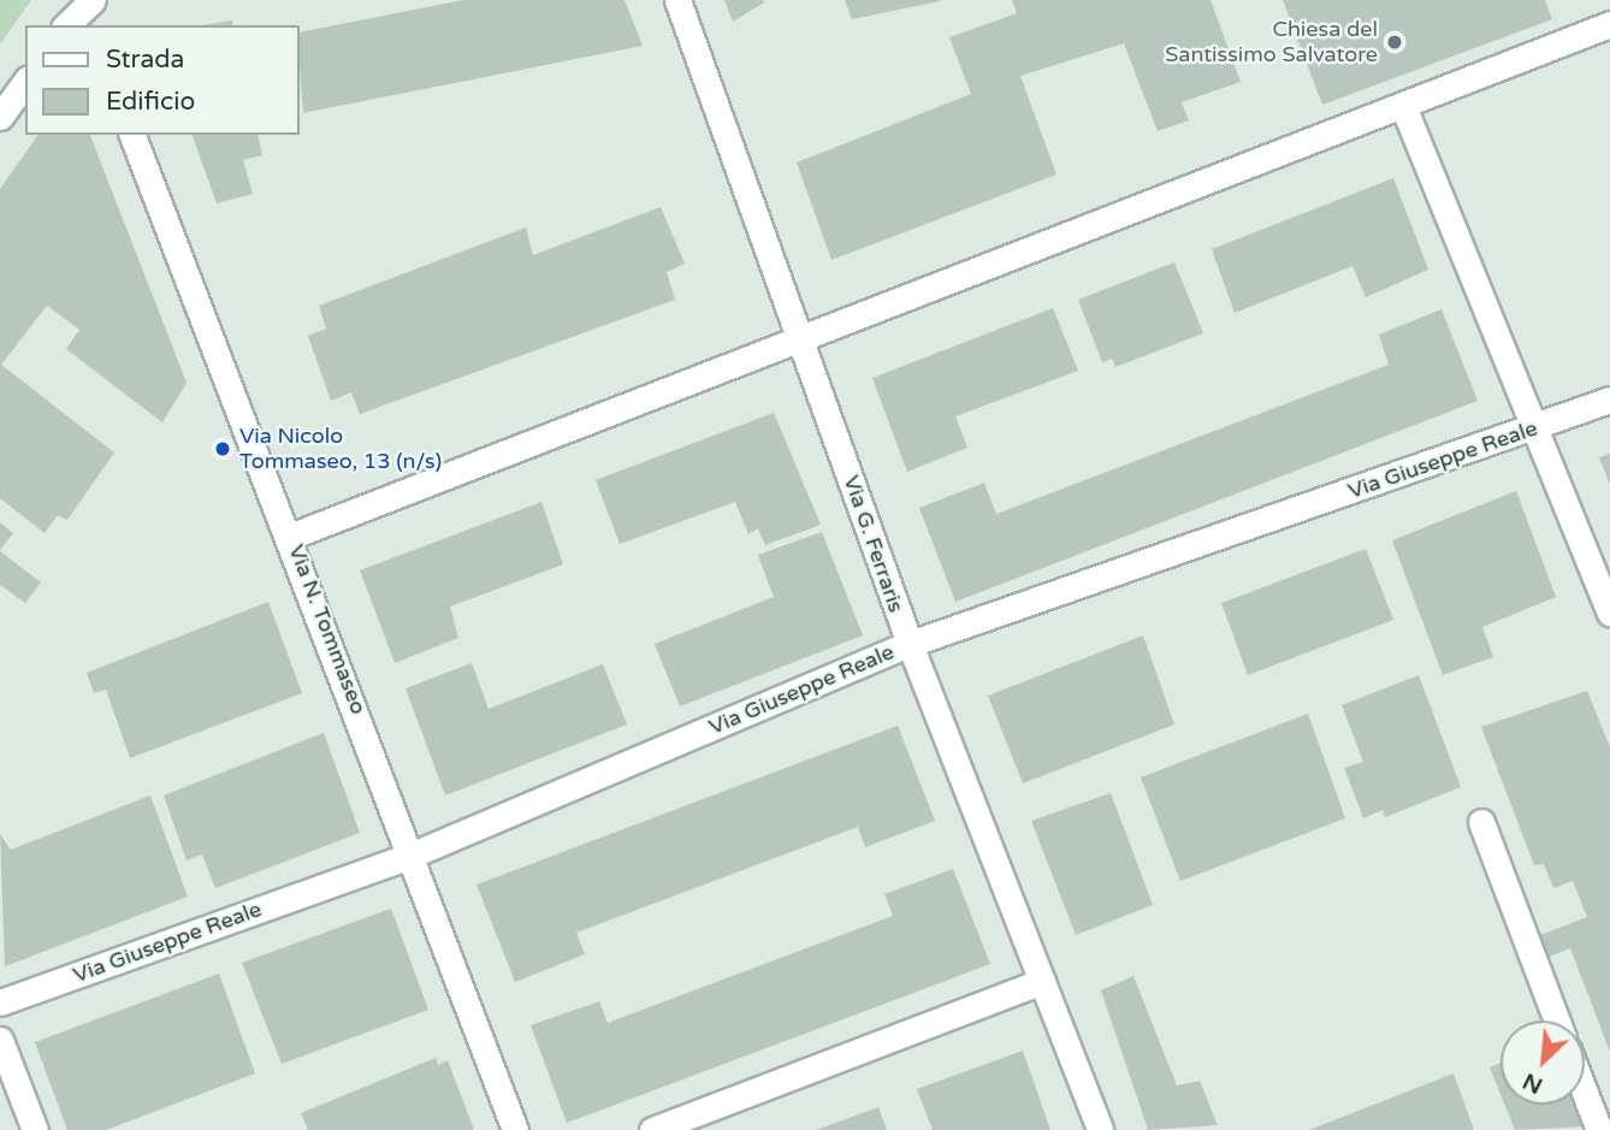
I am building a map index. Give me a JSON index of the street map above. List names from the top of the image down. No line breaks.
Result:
{"streets":{"street":["Via Giuseppe Reale","Via G. Ferraris","Via N. Tommaseo"]},"crossings":[["Via Giuseppe Reale","Via G. Ferraris"],["Via Giuseppe Reale","Via N. Tommaseo"]],"places":["Chiesa del Santissimo Salvatore","Via Nicolo Tommaseo, 13 (n/s)"],"legend":["Strada","Edificio"],"north":"bottom left"}
